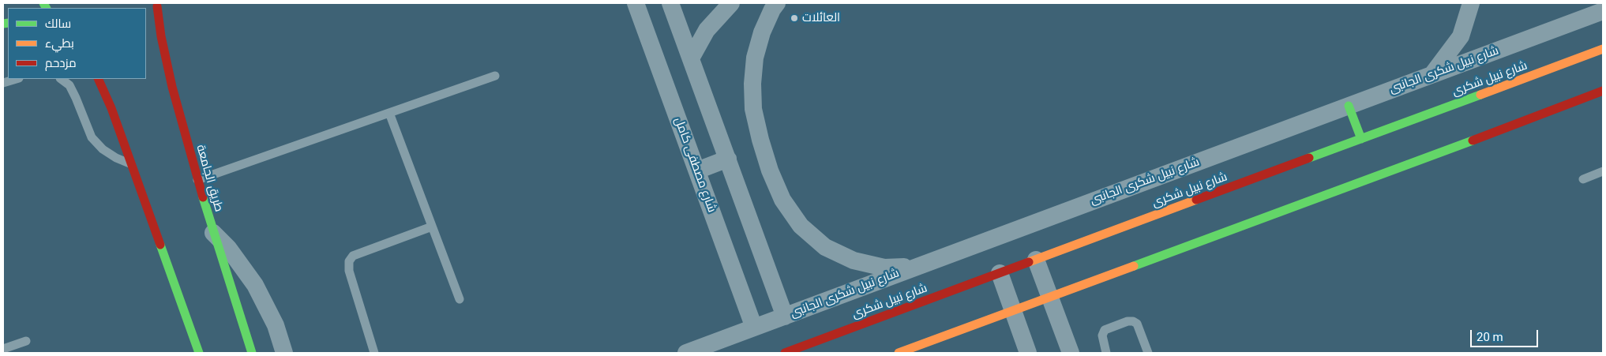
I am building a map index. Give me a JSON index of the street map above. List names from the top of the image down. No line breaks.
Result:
{"streets":{"street":["شارع نبيل شكرى الجانبى","شارع نبيل شكرى","شارع مصطفى كامل","طريق الجامعة"]},"crossings":[["شارع نبيل شكرى الجانبى","شارع مصطفى كامل"]],"places":["العائلات"],"legend":["سالك","بطيء","مزدحم"],"scale_bar":"20 m"}
